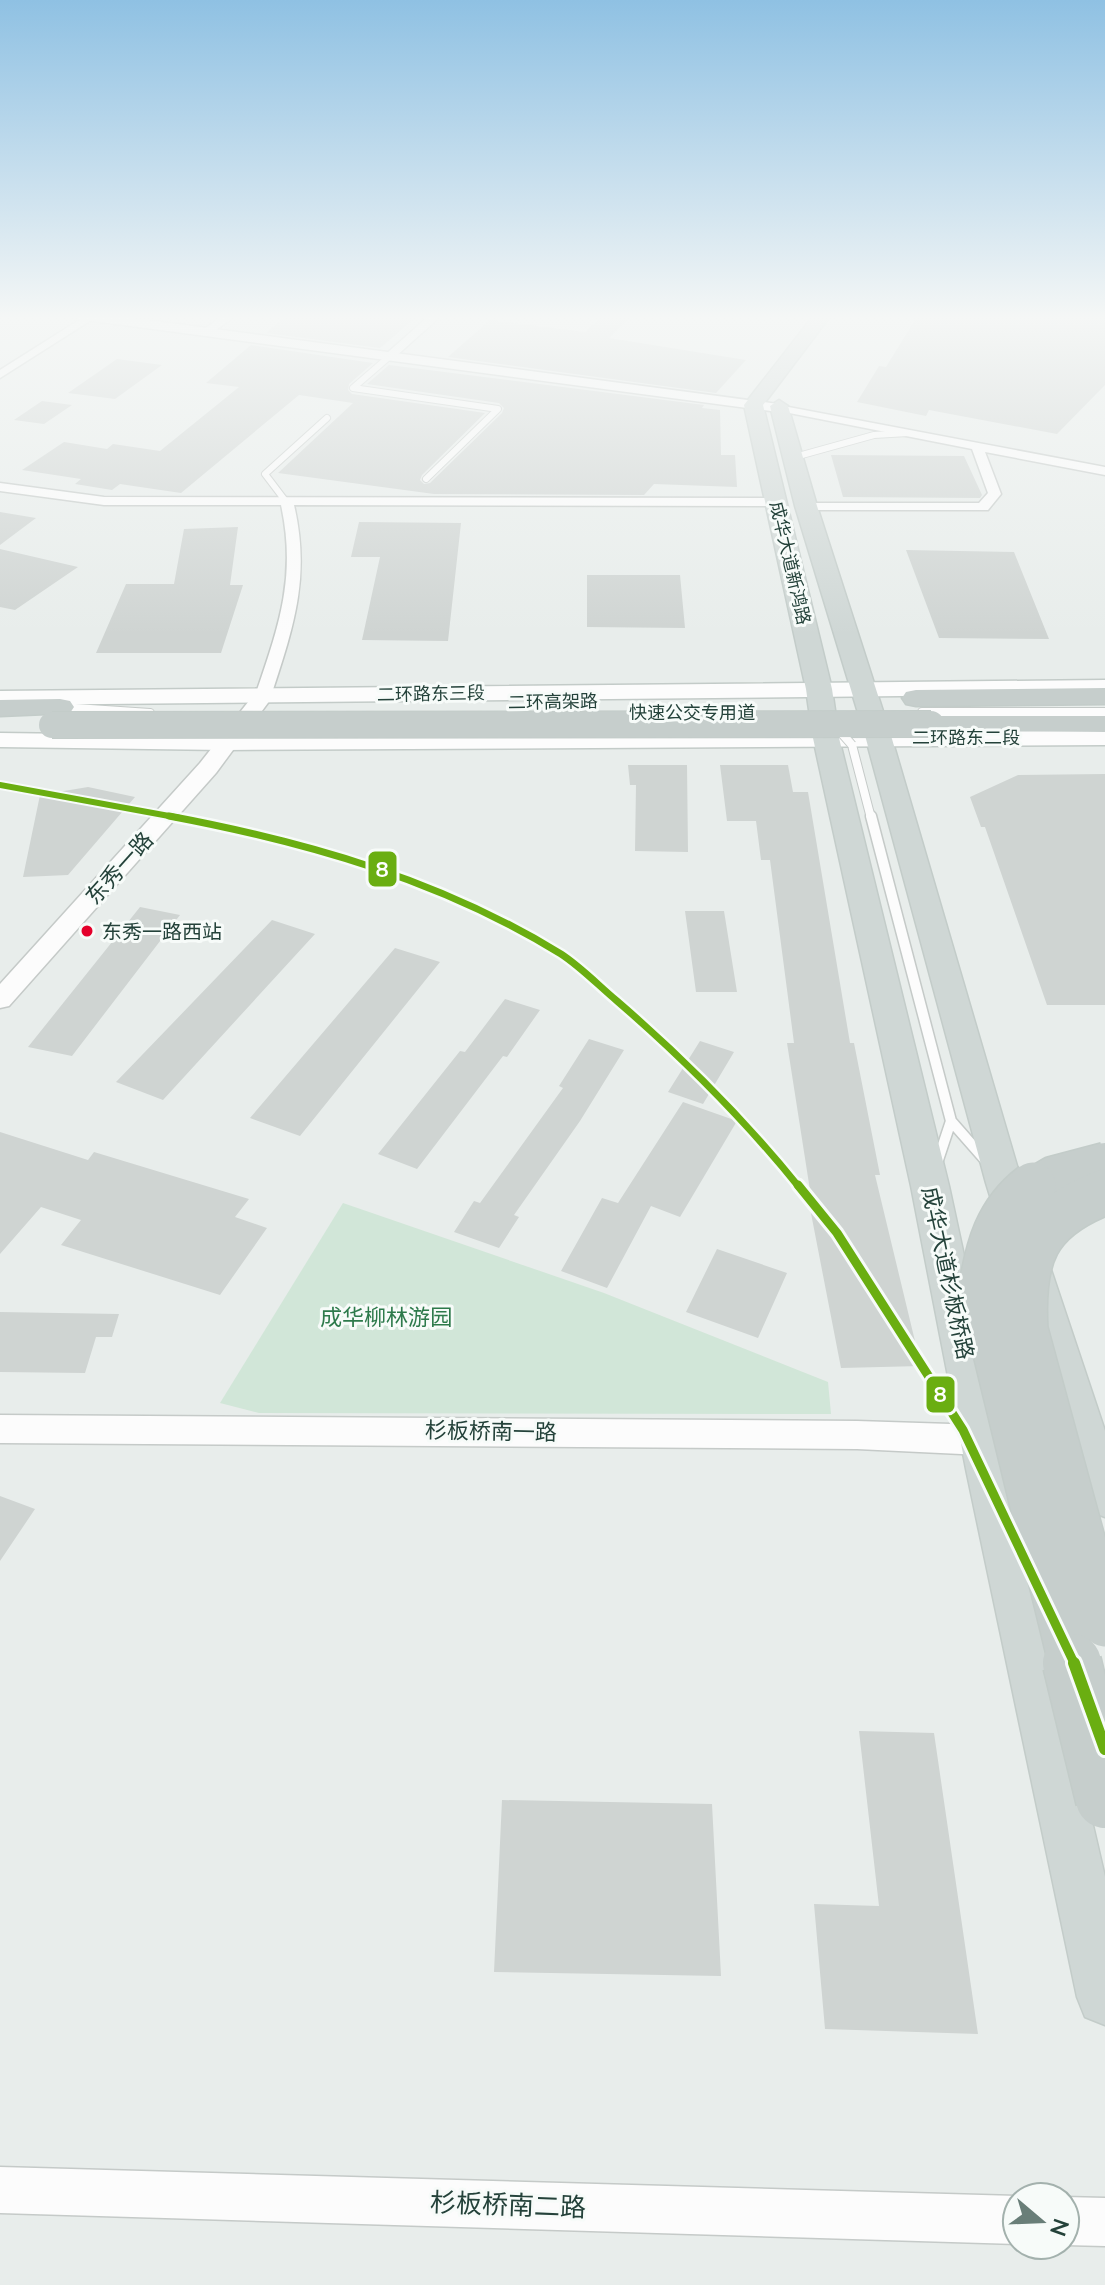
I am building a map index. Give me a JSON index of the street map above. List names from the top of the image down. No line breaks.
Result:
{"streets":{"highway":["二环高架路"],"main road":["成华大道新鸿路","二环路东三段","二环路东二段","成华大道杉板桥路"],"street":["东秀一路","杉板桥南一路","杉板桥南二路"]},"crossings":[["成华大道新鸿路","二环路东三段"],["成华大道新鸿路","二环路东二段"],["成华大道新鸿路","成华大道杉板桥路"],["二环路东三段","二环路东二段"],["二环路东三段","东秀一路"],["二环路东三段","成华大道杉板桥路"],["二环路东二段","成华大道杉板桥路"],["成华大道杉板桥路","杉板桥南一路"]],"parks":["成华柳林游园"],"places":["东秀一路西站"],"lines":["transit line 8"],"north":"right"}
